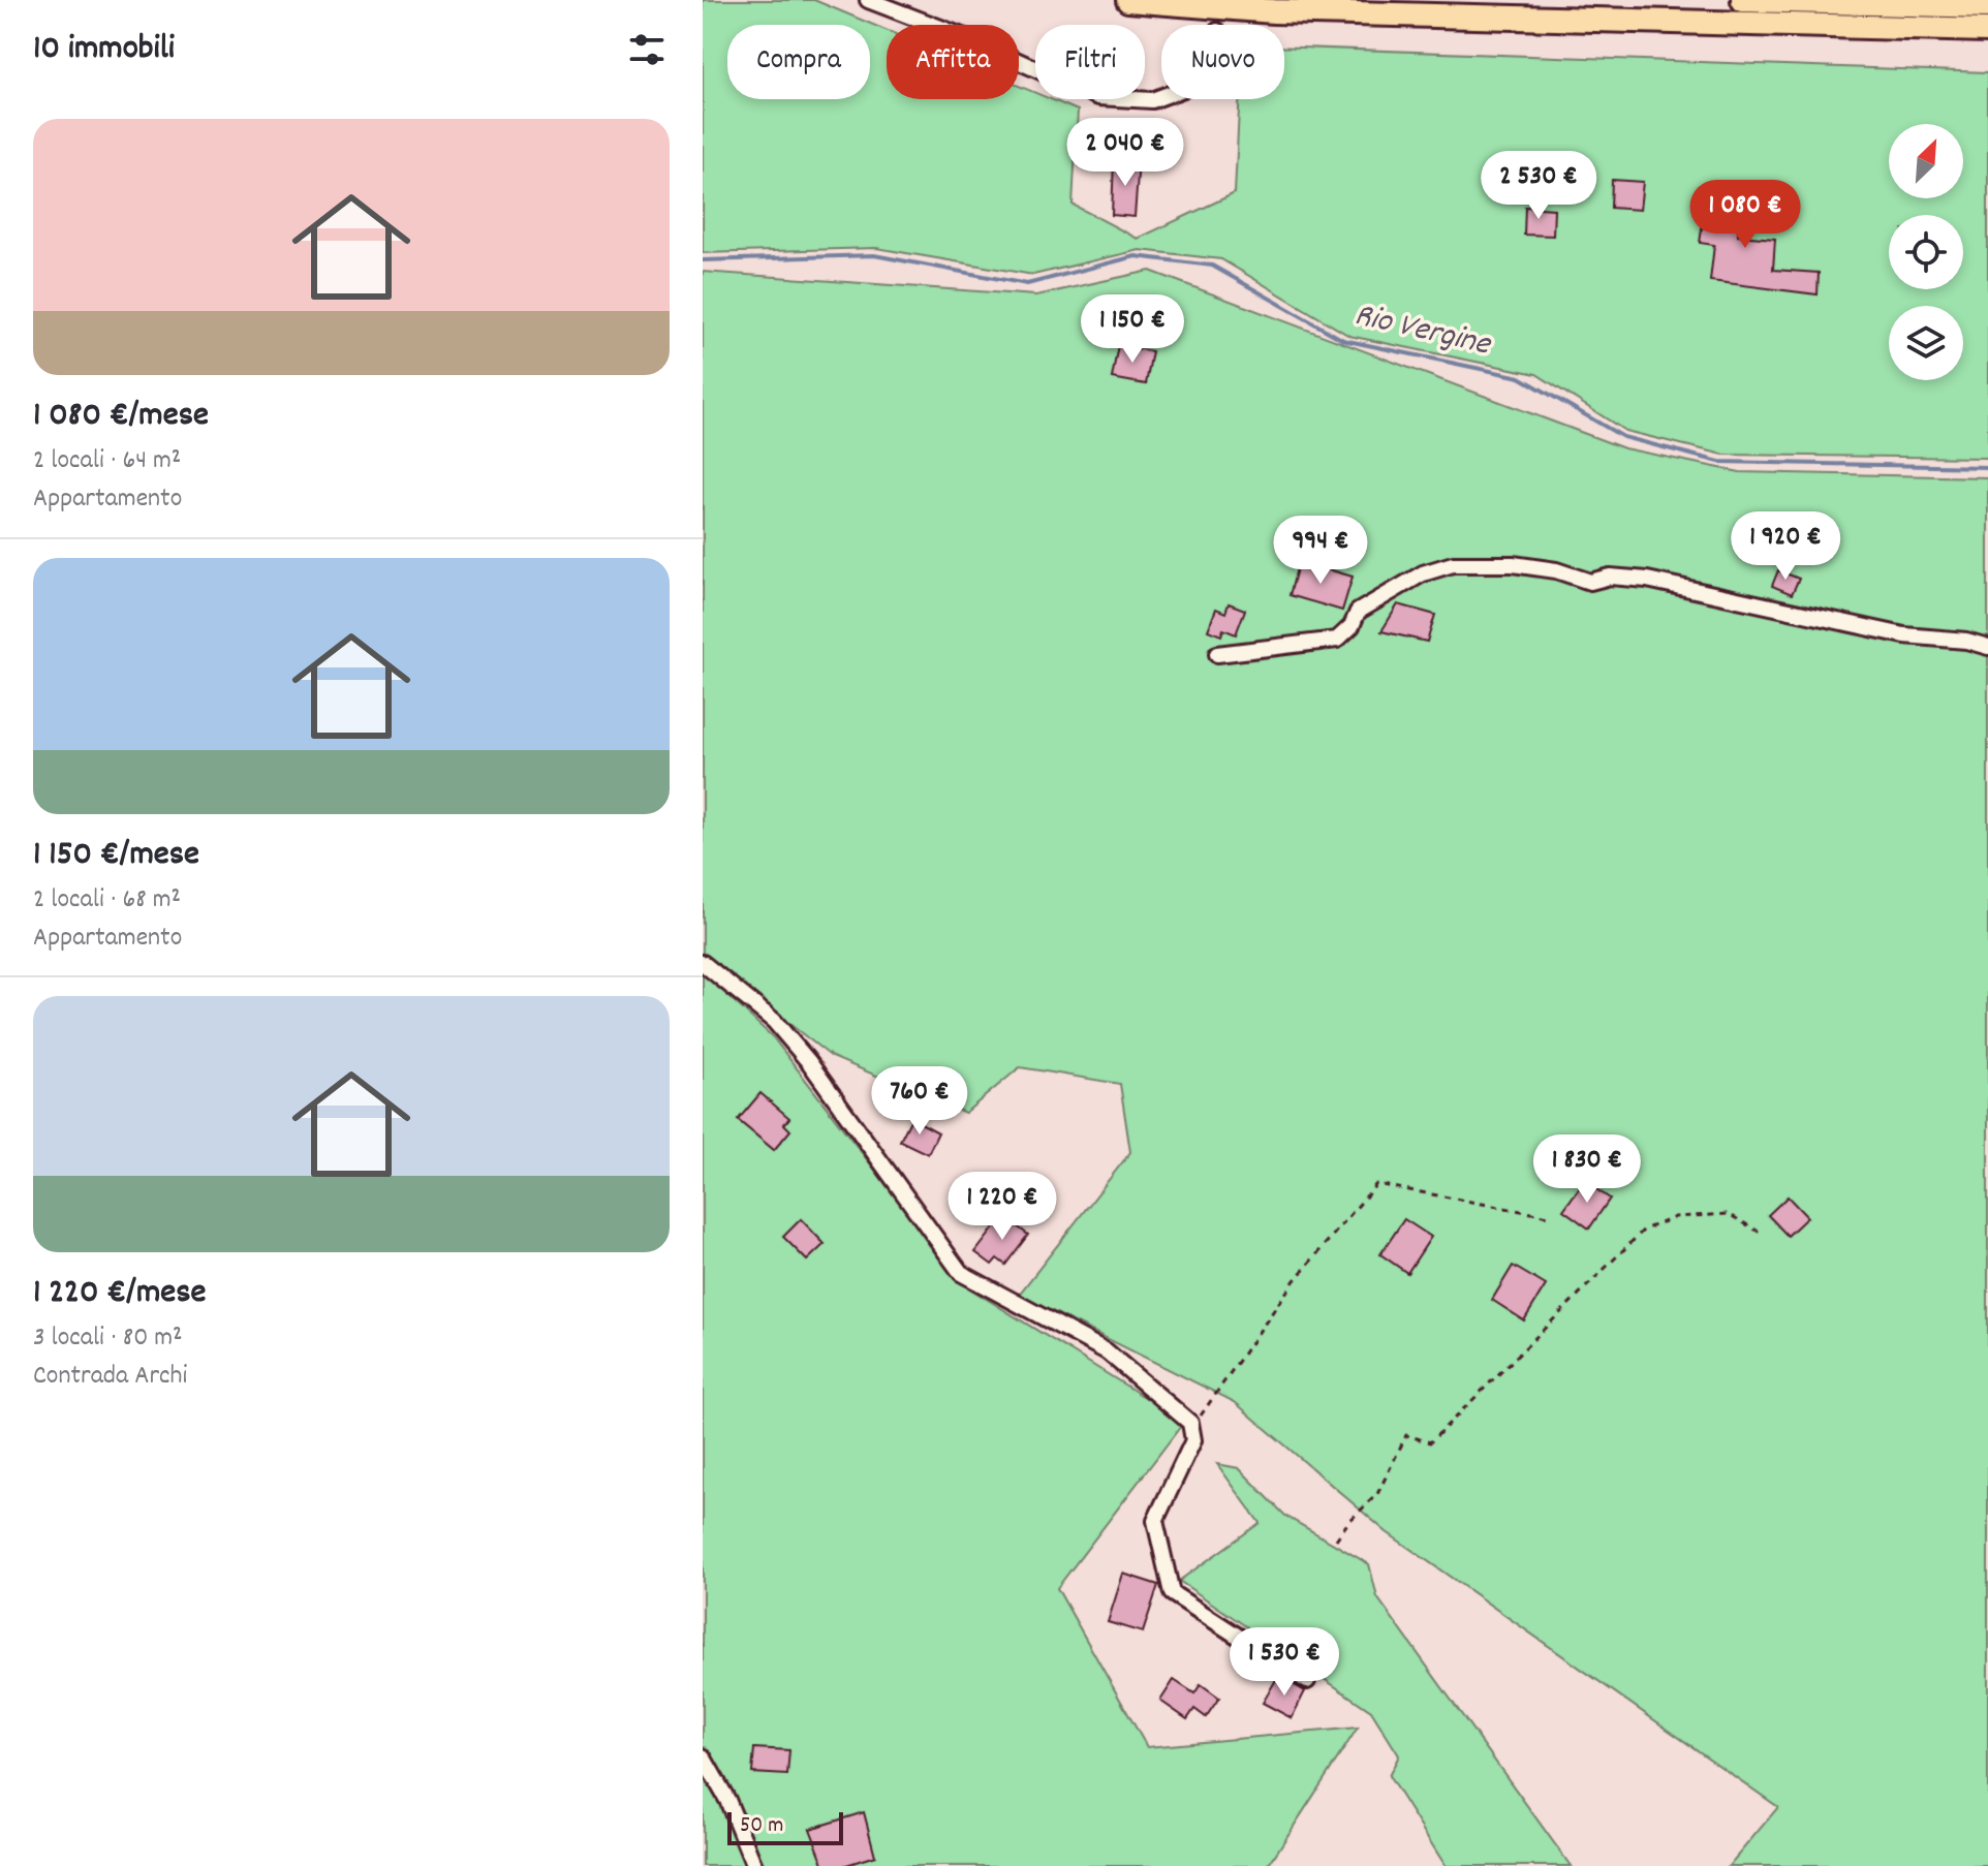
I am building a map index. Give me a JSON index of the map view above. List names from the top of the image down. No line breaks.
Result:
{"water":["Rio Vergine"],"scale_bar":"50 m","north":"top right","page":{"heading":"10 immobili","chip":["Compra","Affitta","Filtri","Nuovo"],"list":[{"name":"1 080 €/mese","note":"2 locali · 64 m² · Appartamento"},{"name":"1 150 €/mese","note":"2 locali · 68 m² · Appartamento"},{"name":"1 220 €/mese","note":"3 locali · 80 m² · Contrada Archi"}],"price":["2 040 €","2 530 €","1 080 €","1 150 €","1 920 €","994 €","760 €","1 830 €","1 220 €","1 530 €"],"scale":"50 m"}}
